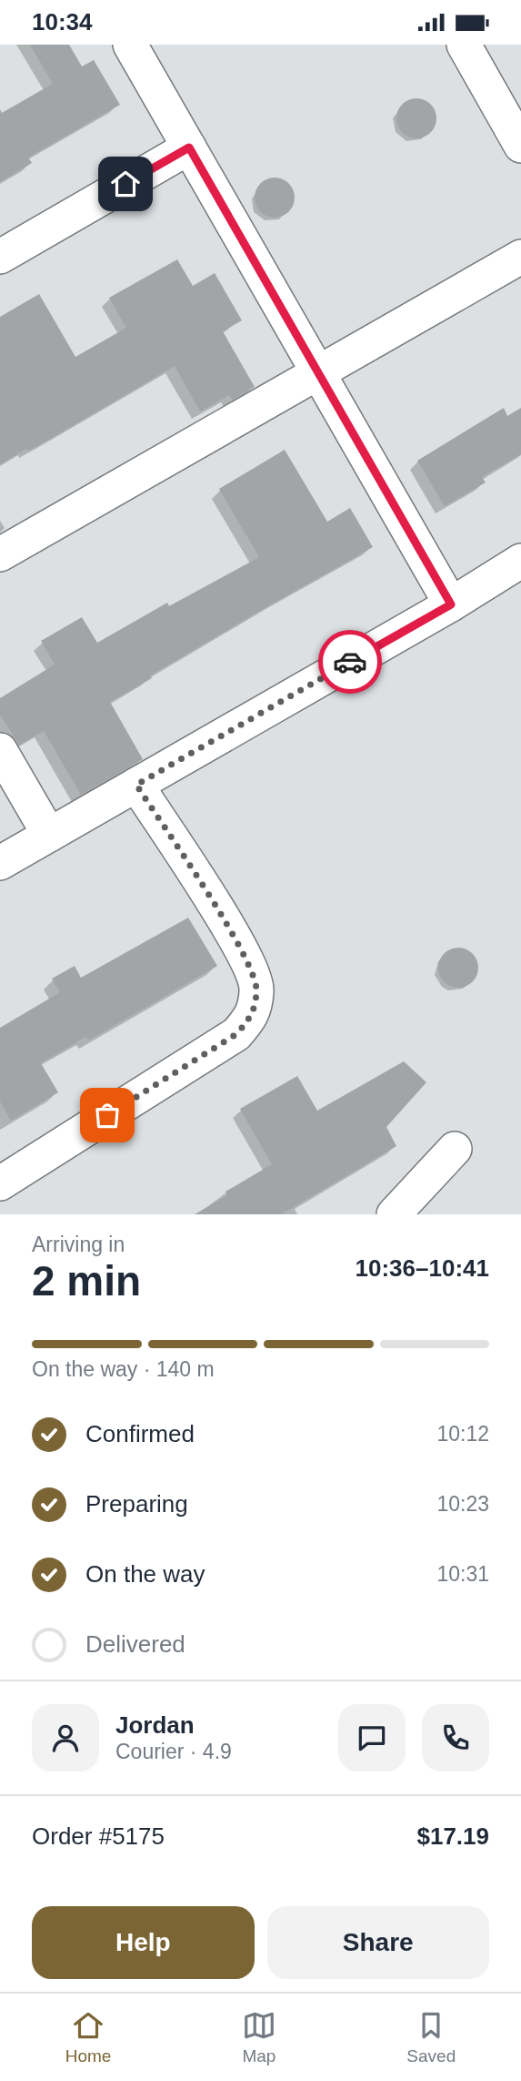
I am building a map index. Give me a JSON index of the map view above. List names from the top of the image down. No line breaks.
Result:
{"page":{"status":"10:34","heading":["2 min","Arriving in","10:36–10:41"],"panel":["Jordan","Courier · 4.9","Order #5175","$17.19"],"bar":"On the way · 140 m","list":[["Confirmed","10:12"],["Preparing","10:23"],["On the way","10:31"],"Delivered"],"buttons":["Help","Share"],"tabs":["Home","Map","Saved"]}}
